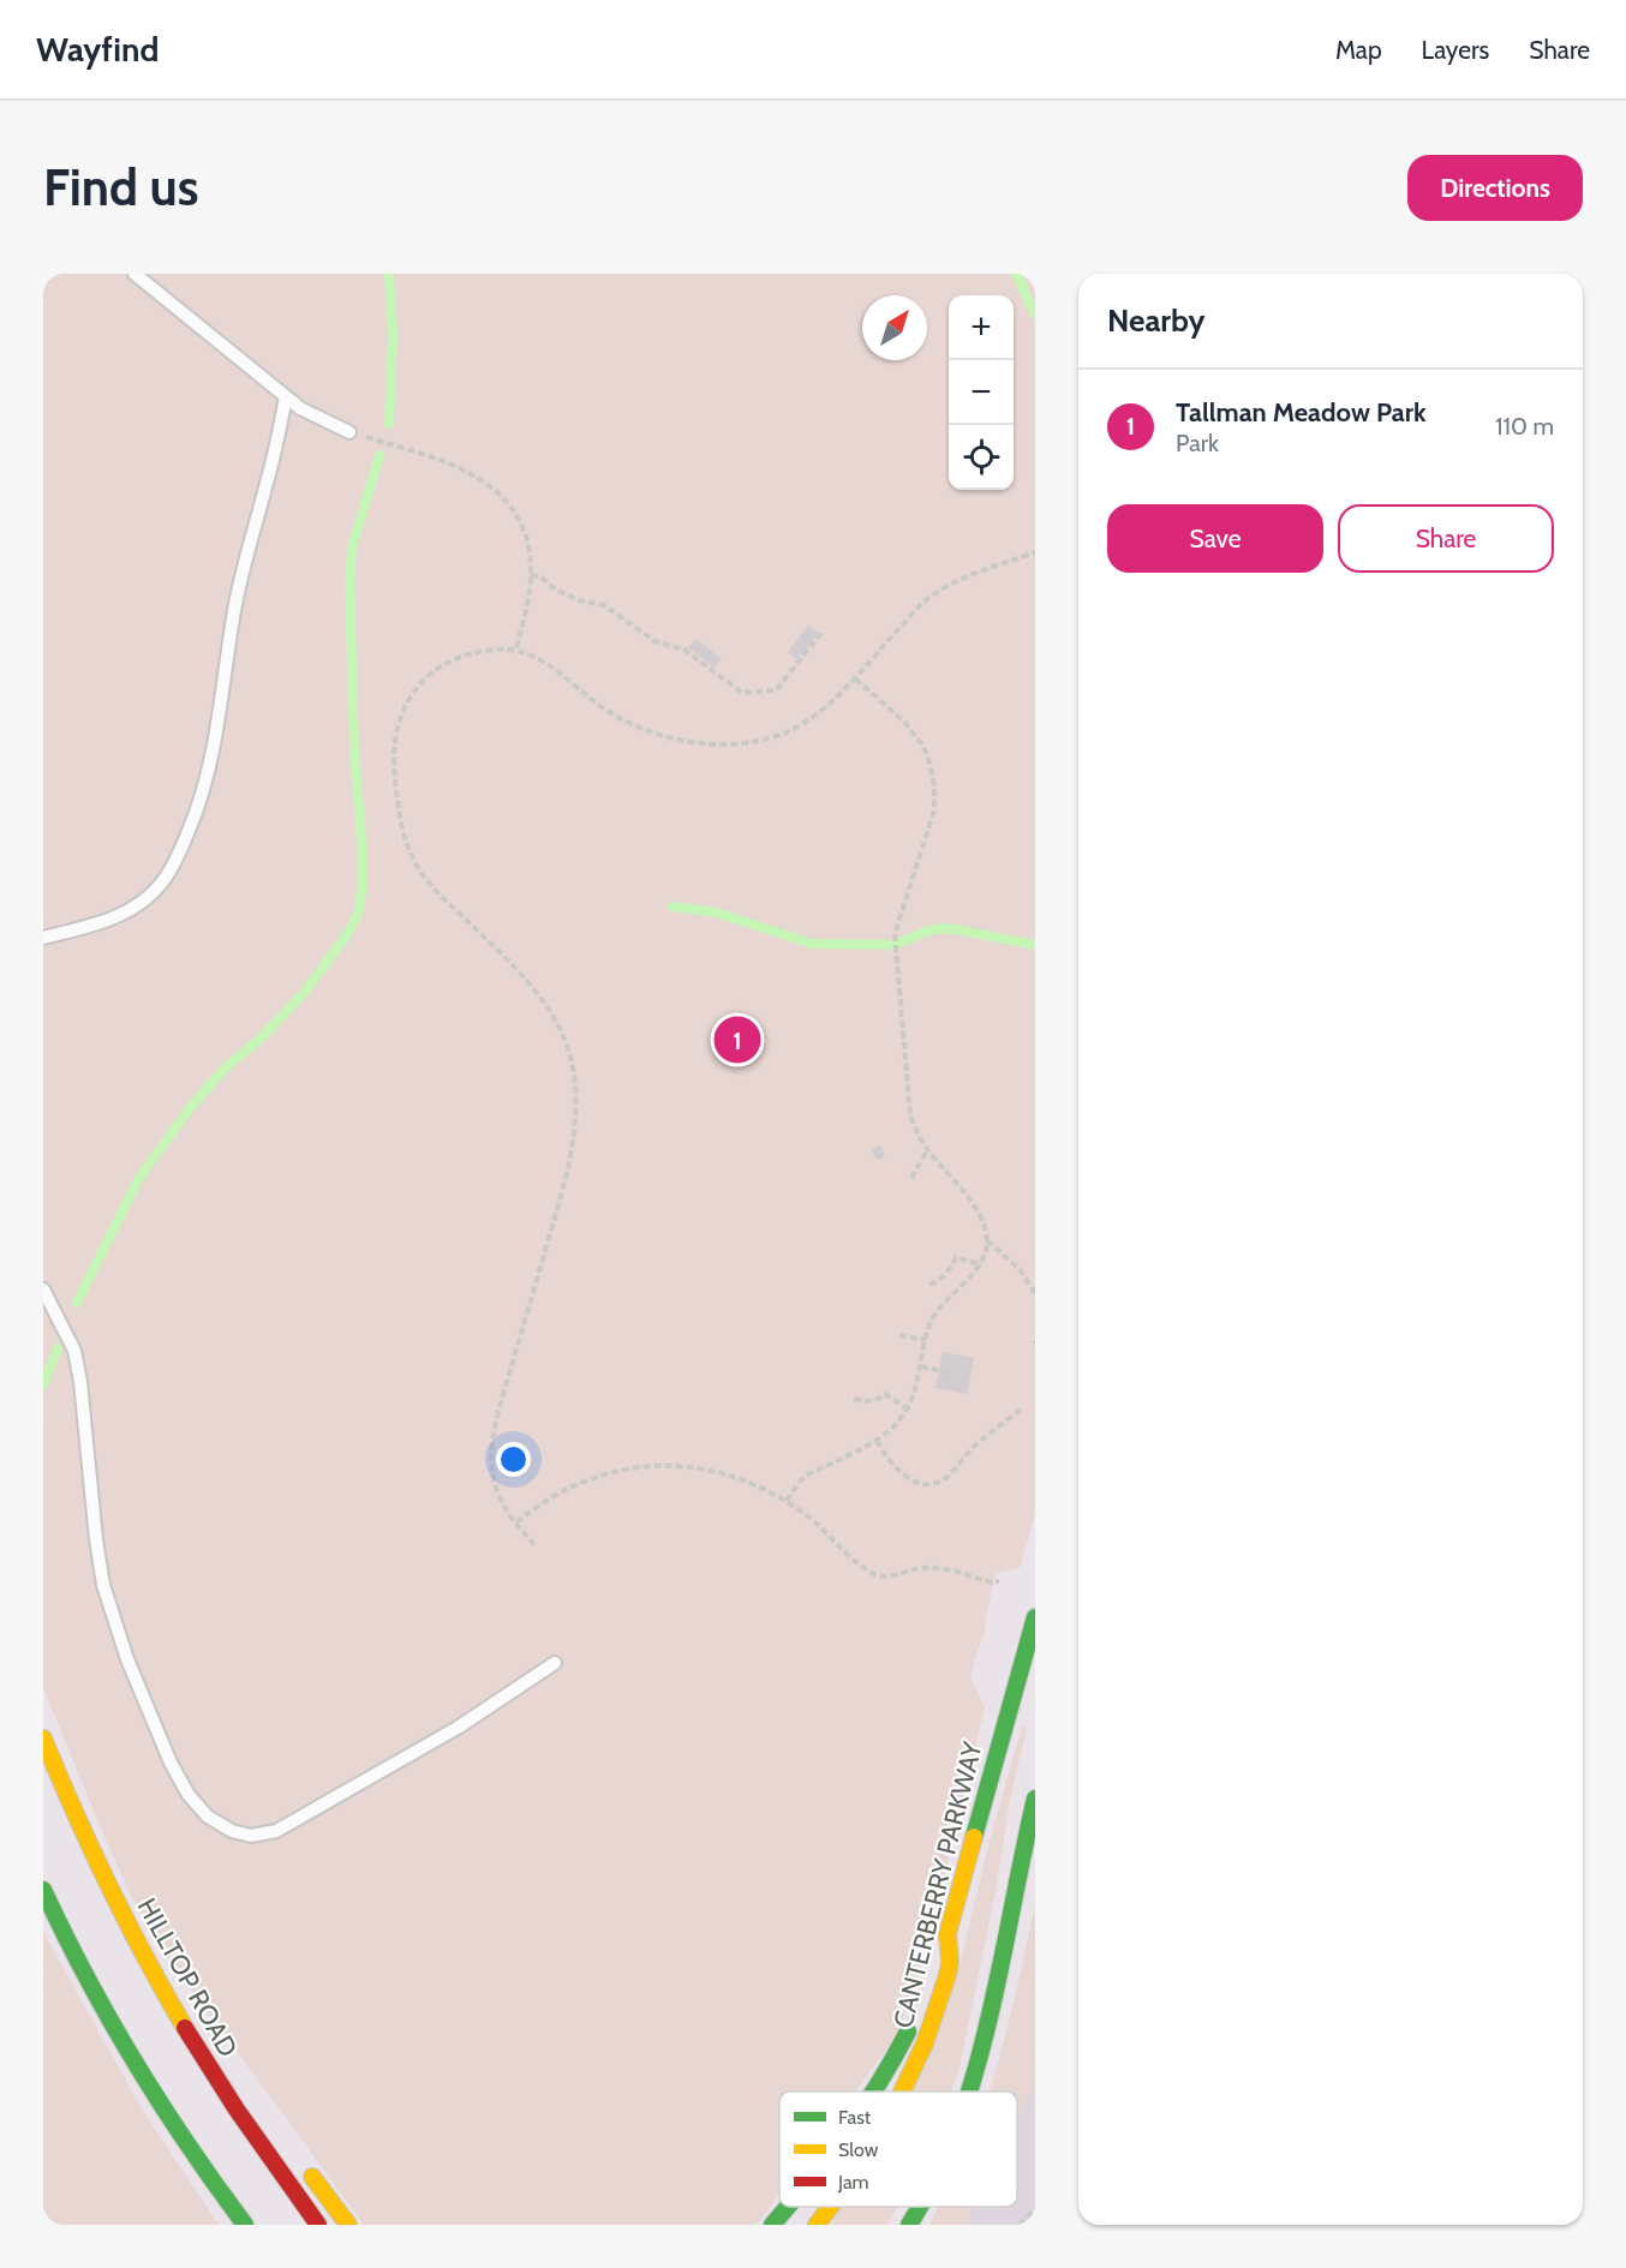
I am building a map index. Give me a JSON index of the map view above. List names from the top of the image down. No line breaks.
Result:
{"streets":{"main road":["CANTERBERRY PARKWAY","HILLTOP ROAD"]},"legend":["Fast","Slow","Jam"],"north":"top right","page":{"header":"Wayfind","nav":["Map","Layers","Share"],"buttons":["Directions",["Save","Share"]],"title":"Find us","heading":"Nearby","map_buttons":["+","−"],"list":[{"mark":"1","name":"Tallman Meadow Park","note":"Park","value":"110 m"}],"pins":"1"}}
